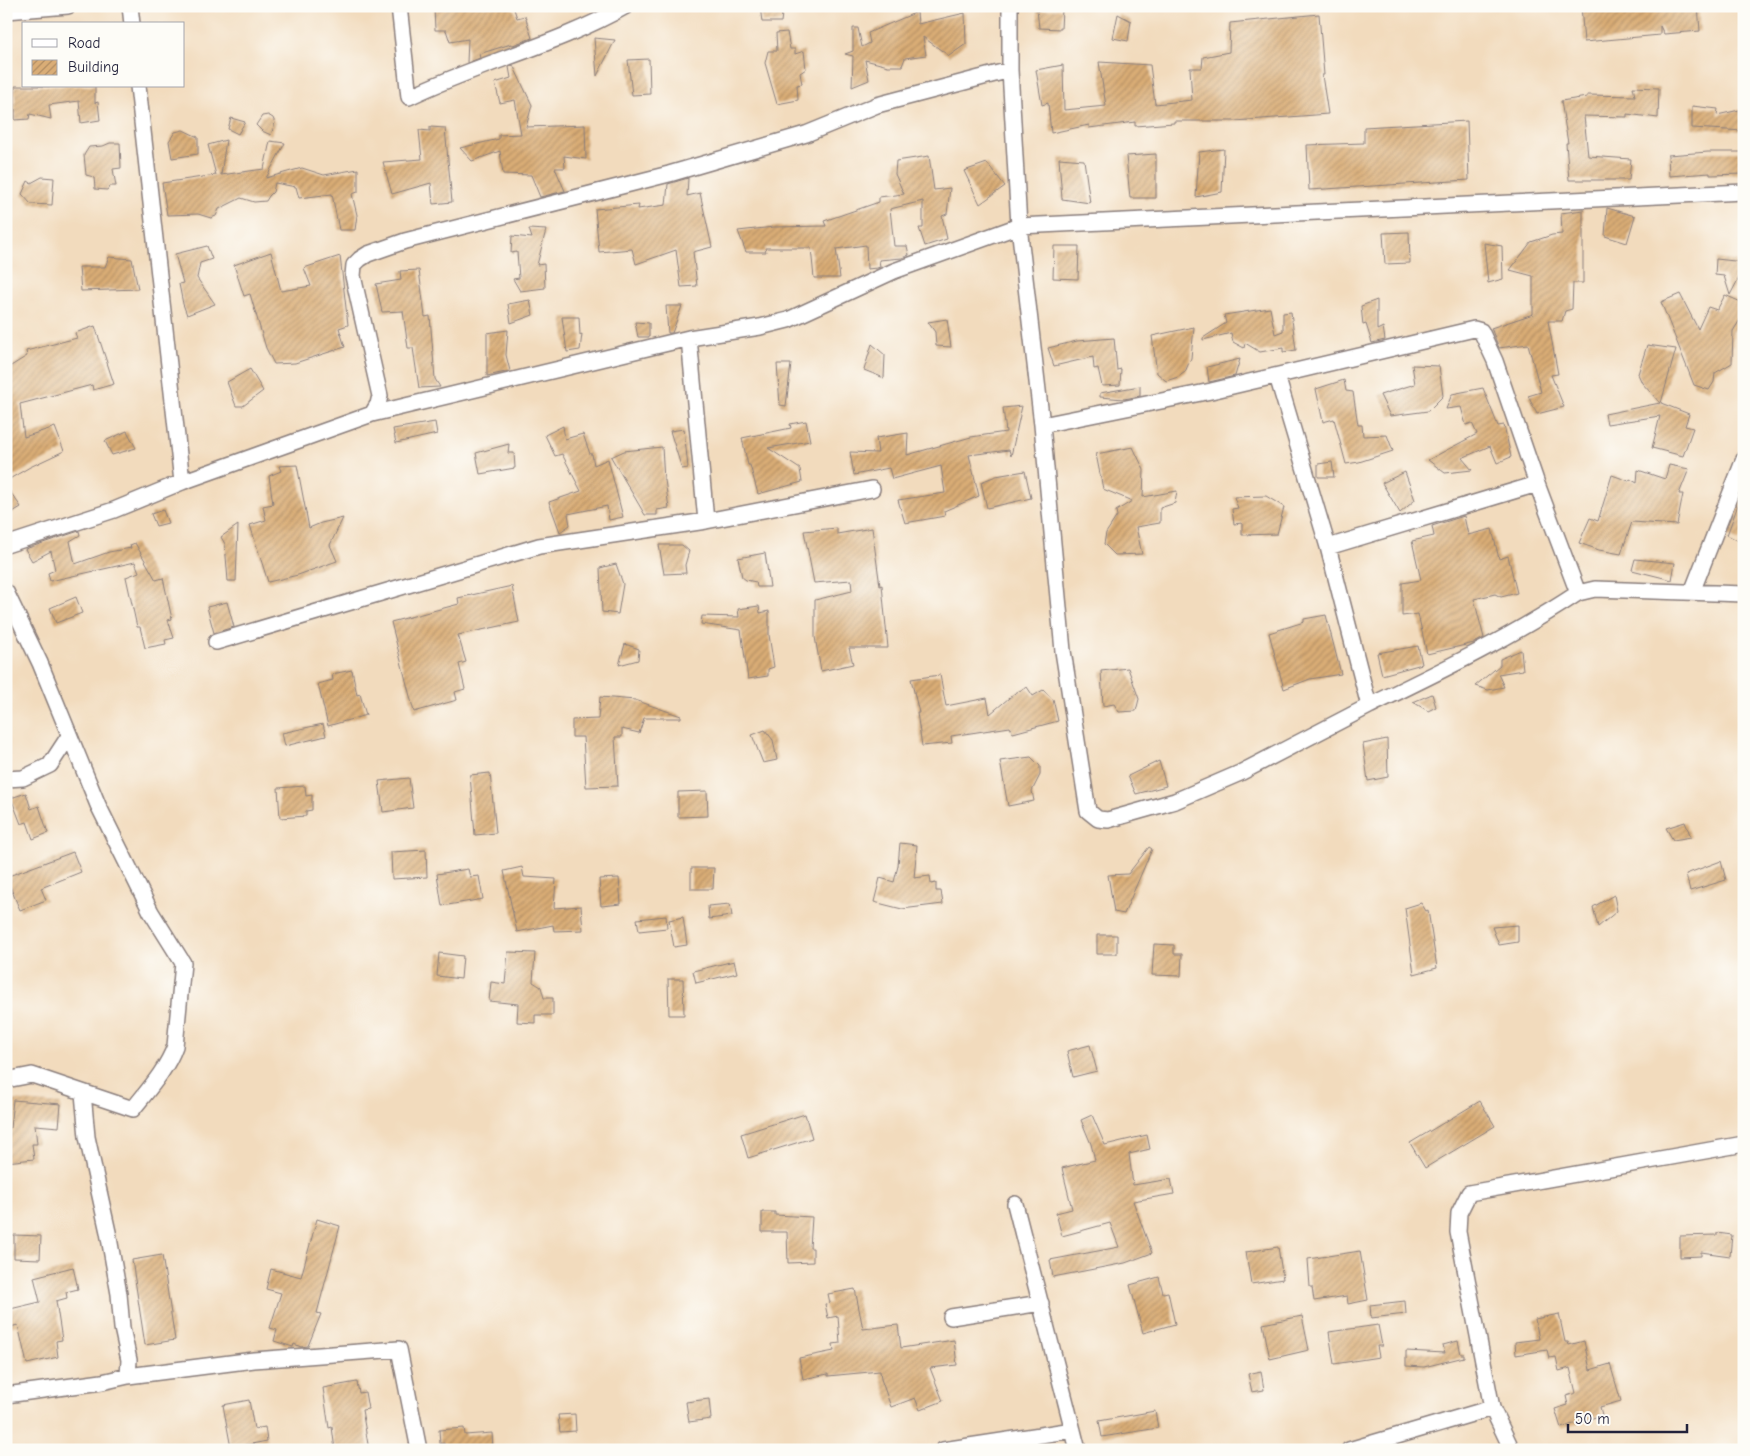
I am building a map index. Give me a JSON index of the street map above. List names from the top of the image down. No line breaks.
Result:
{"legend":["Road","Building"],"scale_bar":"50 m"}
